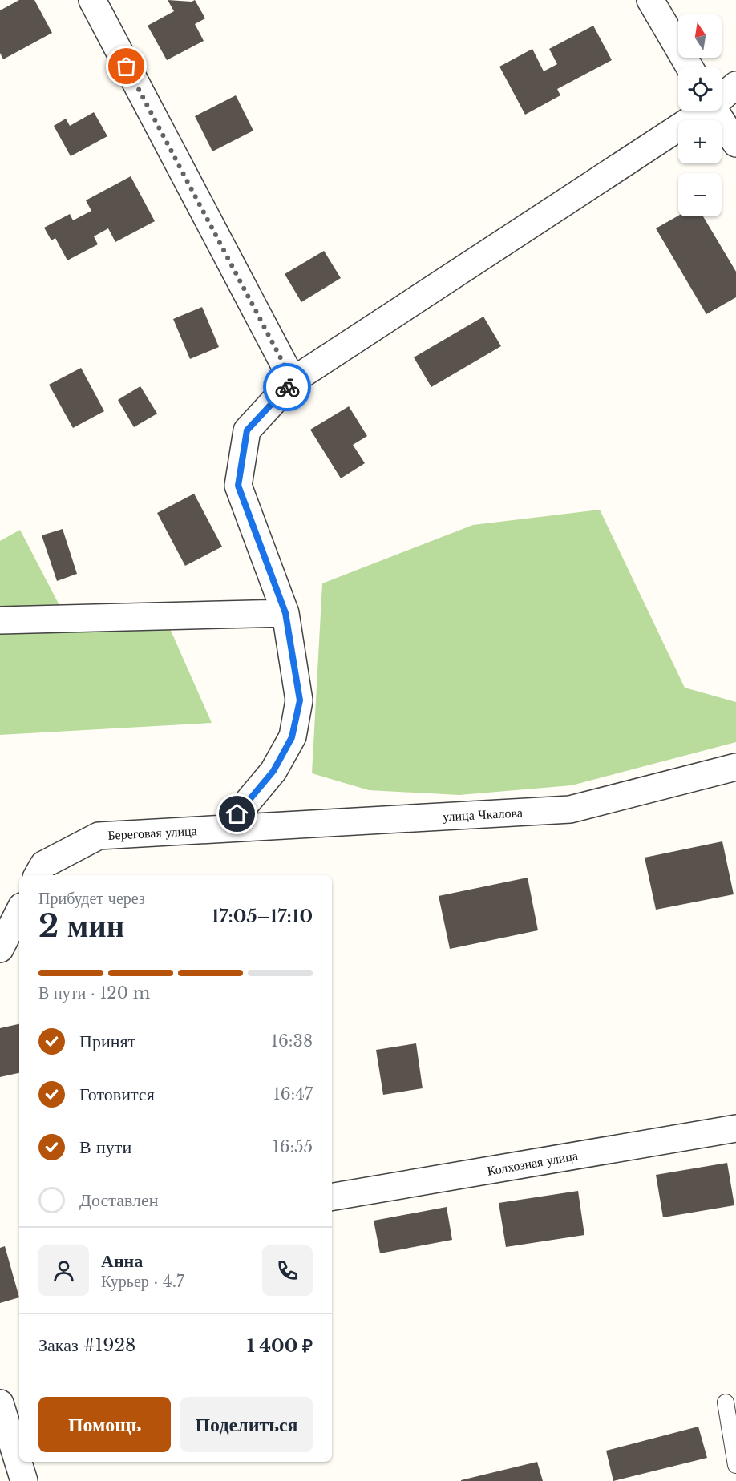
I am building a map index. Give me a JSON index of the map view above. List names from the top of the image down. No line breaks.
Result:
{"streets":{"street":["улица Чкалова","Береговая улица","Колхозная улица"]},"crossings":[["улица Чкалова","Береговая улица"]],"north":"top","page":{"map_buttons":["+","−"],"heading":["2 мин","Прибудет через","17:05–17:10"],"panel":["Анна","Курьер · 4.7","Заказ #1928","1 400 ₽"],"bar":"В пути · 120 m","list":[["Принят","16:38"],["Готовится","16:47"],["В пути","16:55"],"Доставлен"],"buttons":["Помощь","Поделиться"]}}
